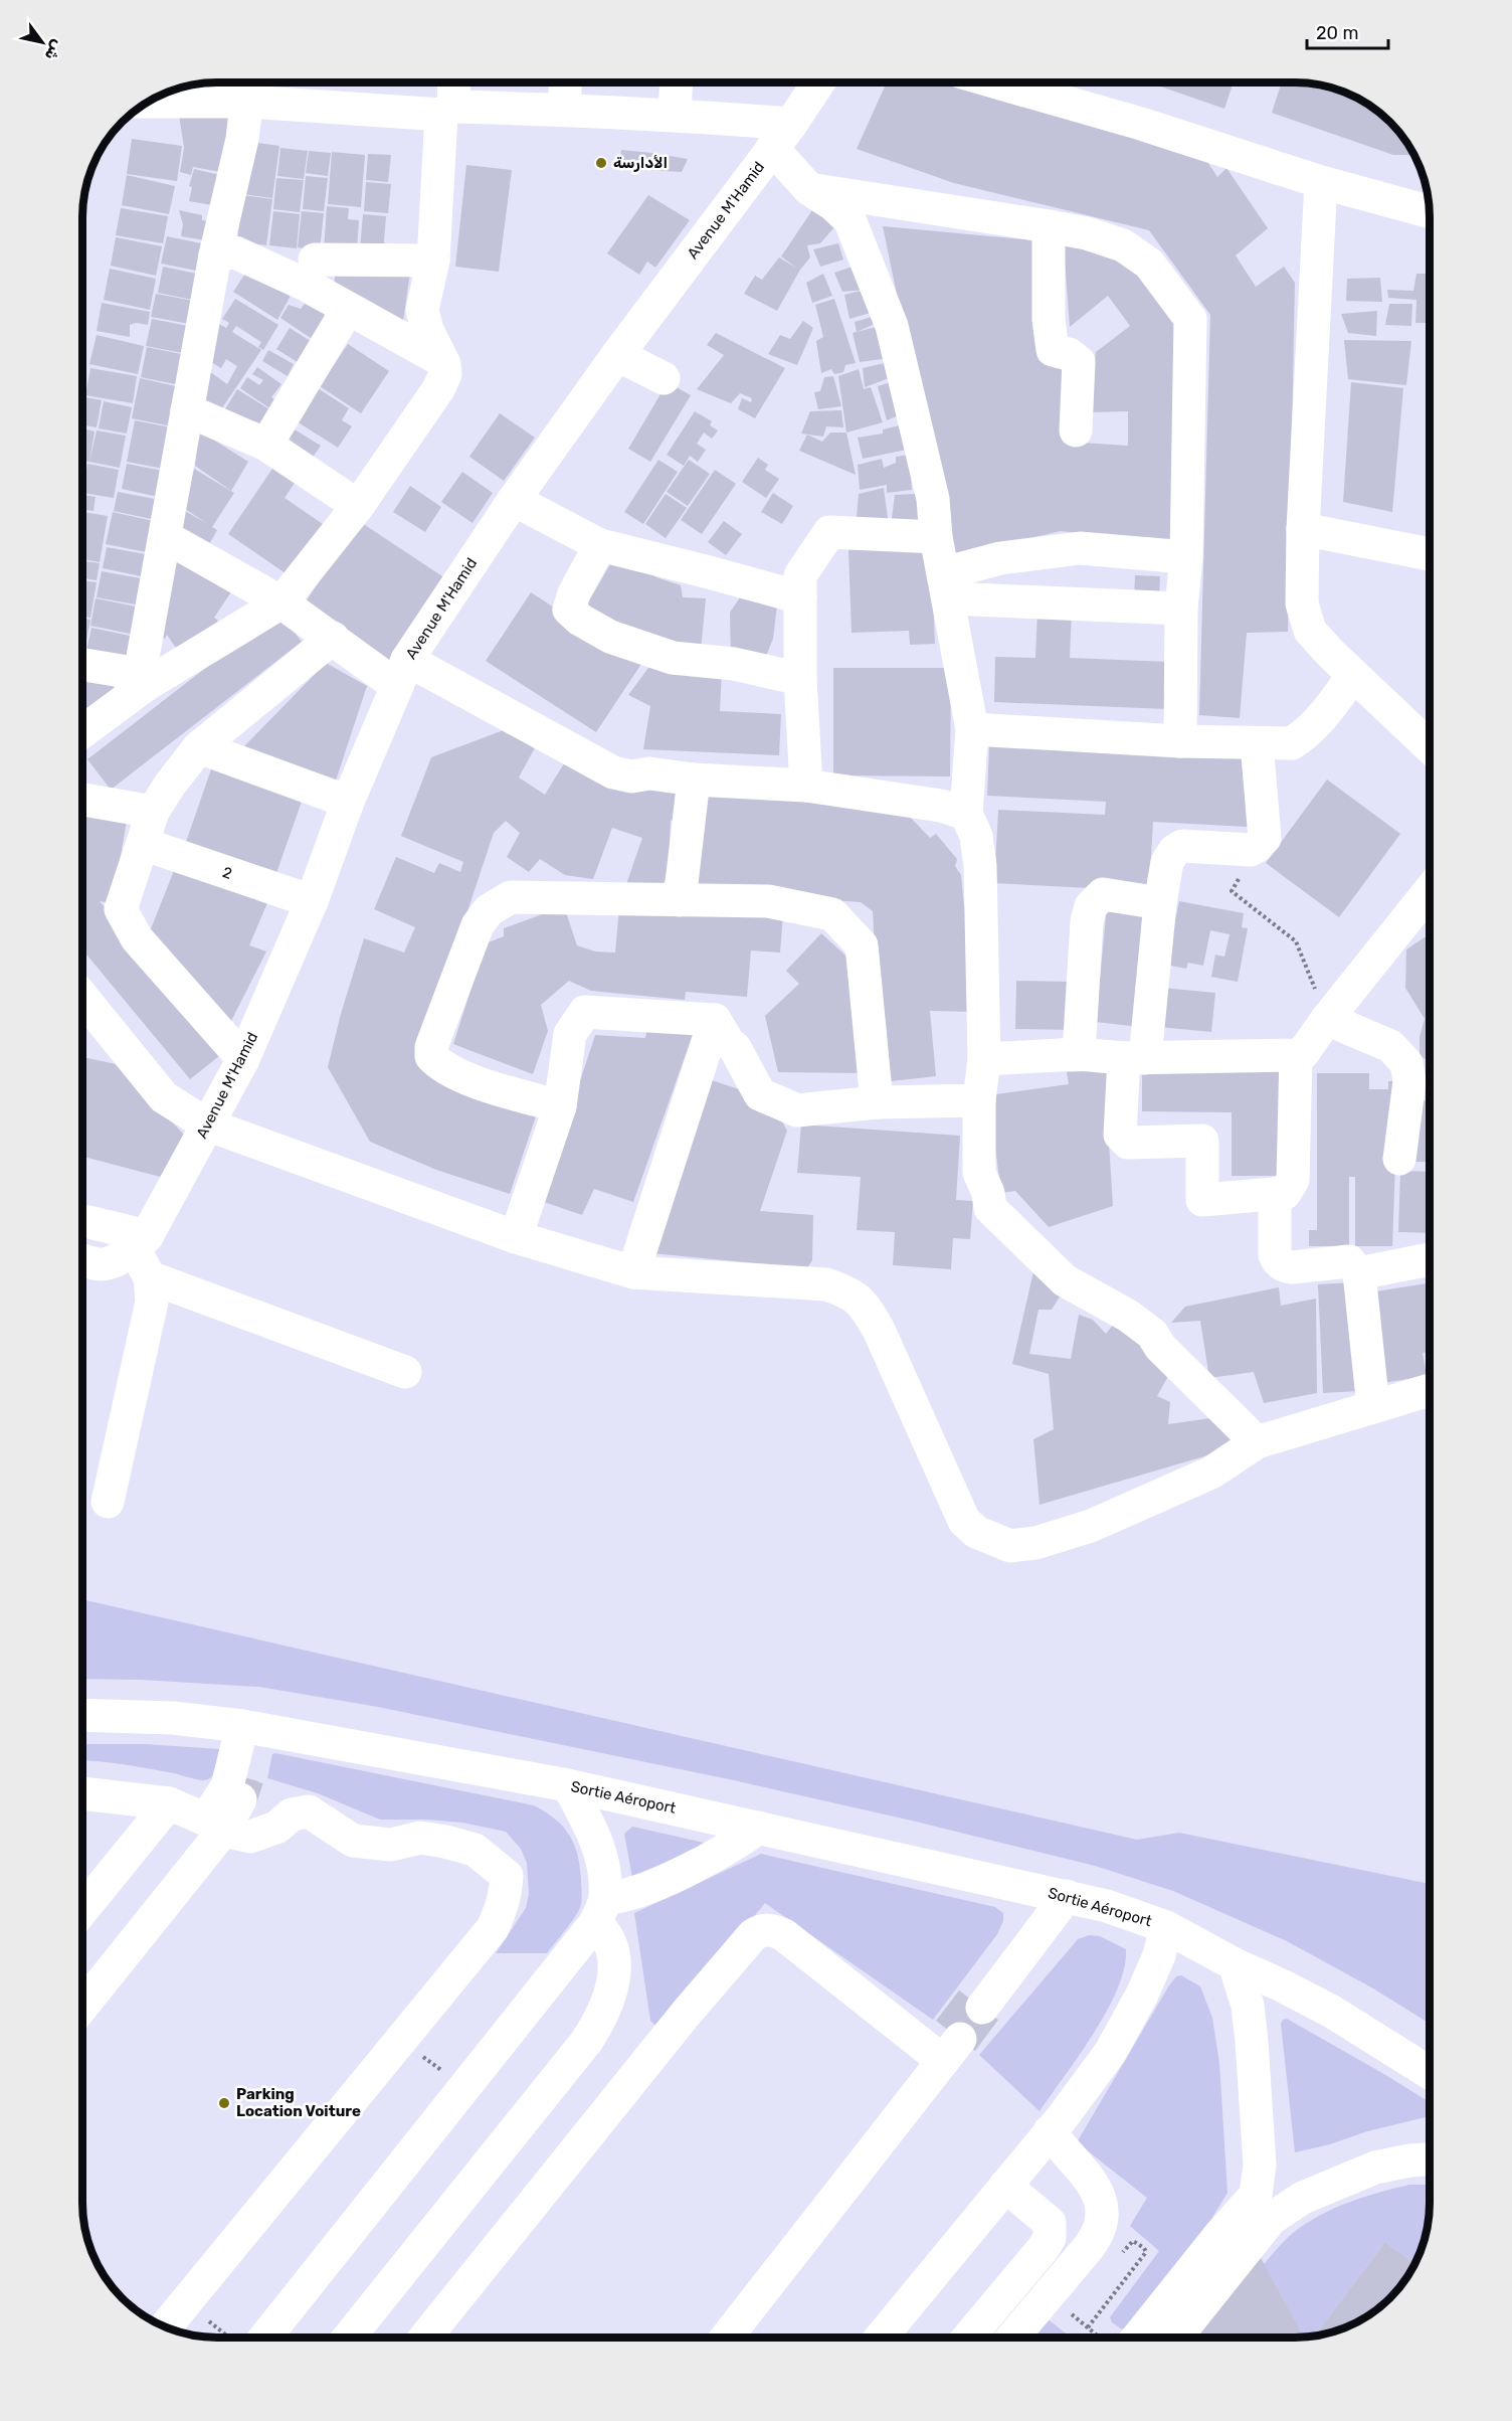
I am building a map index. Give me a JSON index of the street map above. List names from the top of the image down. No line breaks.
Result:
{"streets":{"street":["Avenue M'Hamid","2","Sortie Aéroport"]},"crossings":[["Avenue M'Hamid","2"]],"places":["الأدارسة","Parking Location Voiture"],"scale_bar":"20 m","north":"bottom right"}
